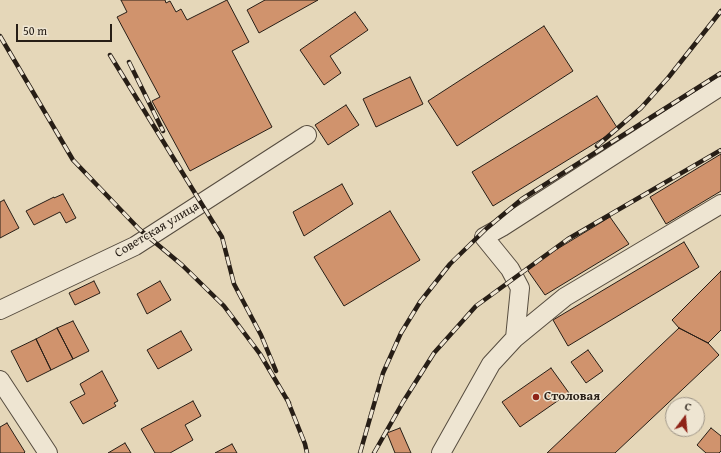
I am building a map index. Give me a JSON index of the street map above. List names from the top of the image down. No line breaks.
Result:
{"streets":{"street":["Советская улица"]},"places":["Столовая"],"scale_bar":"50 m","north":"top"}
